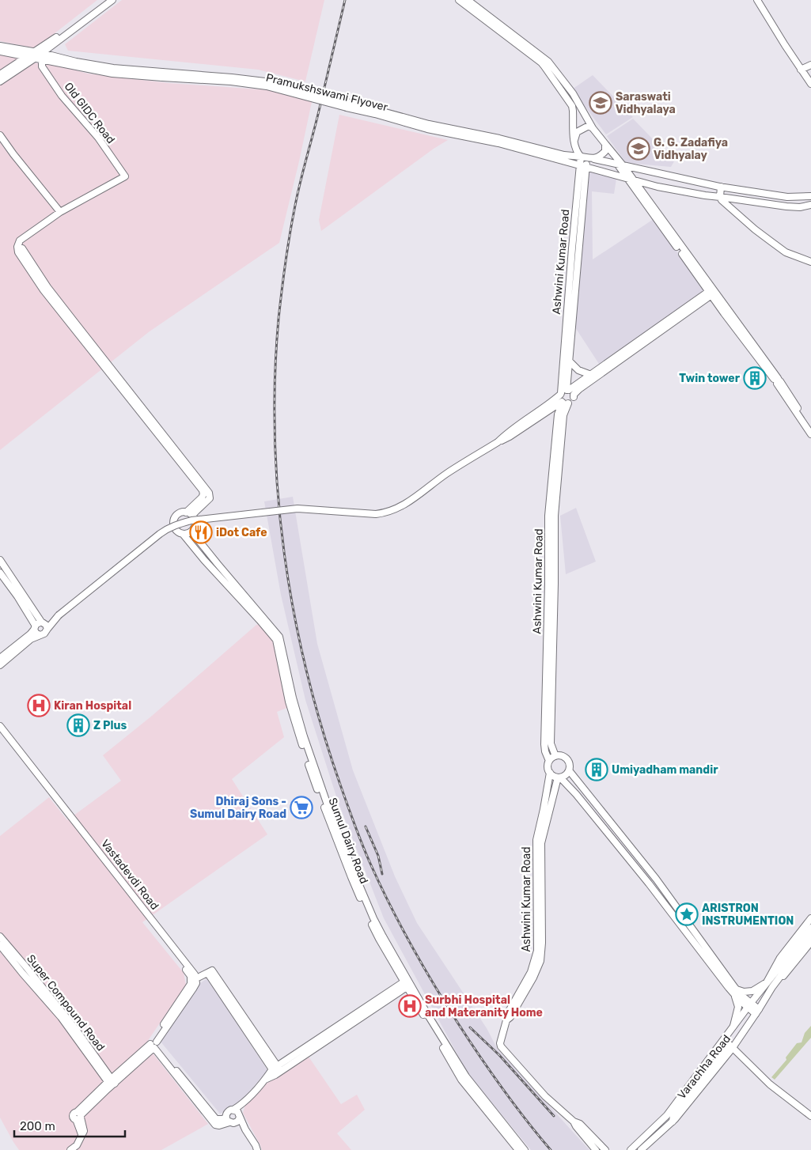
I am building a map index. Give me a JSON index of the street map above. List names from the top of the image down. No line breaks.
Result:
{"streets":{"street":["Pramukshswami Flyover","Old GIDC Road","Ashwini Kumar Road","Sumul Dairy Road","Vastadevdi Road","Super Compound Road","Varachha Road"]},"crossings":[["Pramukshswami Flyover","Old GIDC Road"],["Pramukshswami Flyover","Ashwini Kumar Road"],["Old GIDC Road","Sumul Dairy Road"]],"places":{"school or university":["Saraswati Vidhyalaya","G. G. Zadafiya Vidhyalay"],"building":["Twin tower","Z Plus","Umiyadham mandir"],"restaurant":["iDot Cafe"],"hospital":["Kiran Hospital","Surbhi Hospital and Materanity Home"],"supermarket":["Dhiraj Sons - Sumul Dairy Road"],"place":["ARISTRON INSTRUMENTION"]},"scale_bar":"200 m"}
